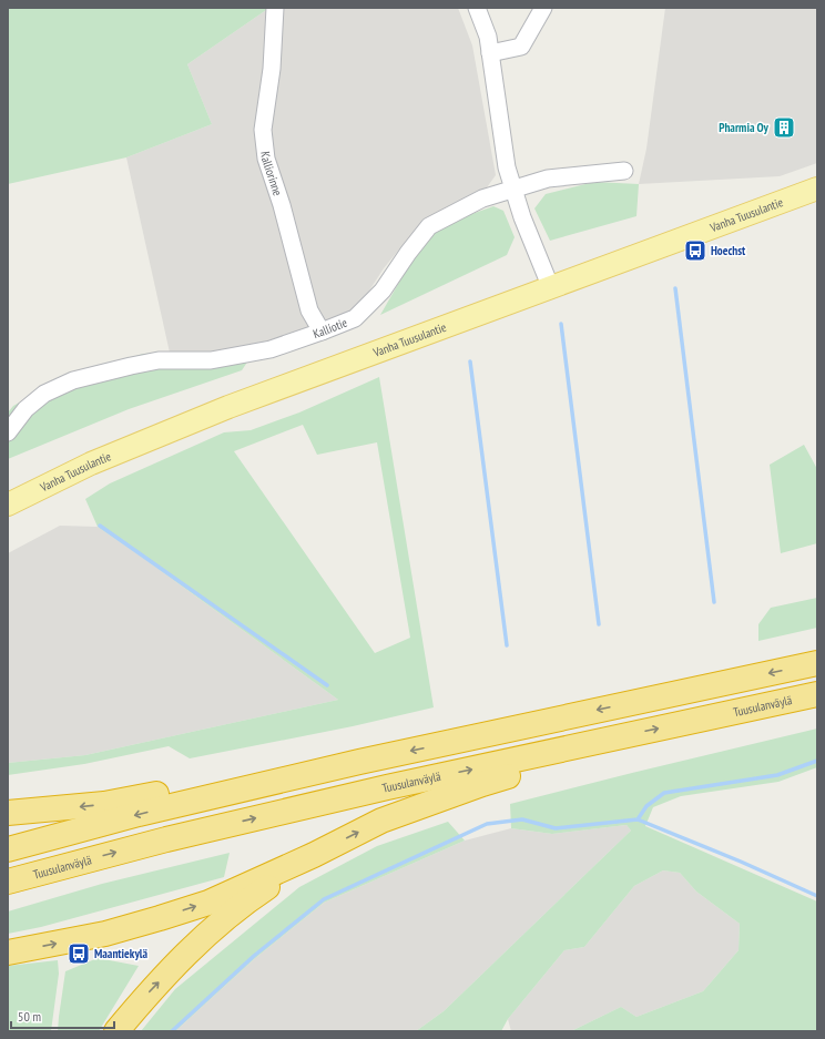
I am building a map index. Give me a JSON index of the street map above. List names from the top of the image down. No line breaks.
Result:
{"streets":{"highway":["Tuusulanväylä"],"main road":["Vanha Tuusulantie"],"street":["Kalliorinne","Kalliotie"]},"crossings":[["Kalliorinne","Kalliotie"]],"places":{"building":["Pharmia Oy"],"bus stop":["Hoechst","Maantiekylä"]},"scale_bar":"50 m"}
